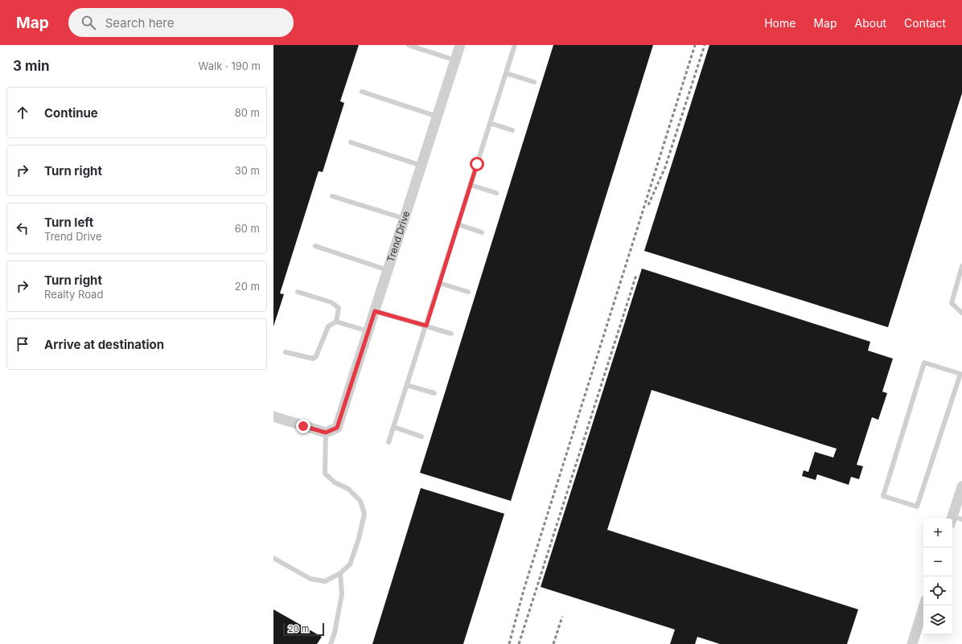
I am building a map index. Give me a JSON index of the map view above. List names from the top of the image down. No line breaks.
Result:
{"streets":{"street":["Trend Drive"]},"scale_bar":"20 m","page":{"header":"Map","search":"Search here","nav":["Home","Map","About","Contact"],"heading":["3 min","Walk · 190 m"],"list":[["Continue","80 m"],["Turn right","30 m"],["Turn left","Trend Drive","60 m"],["Turn right","Realty Road","20 m"],"Arrive at destination"],"map_buttons":["+","−"],"scale":"20 m"}}
